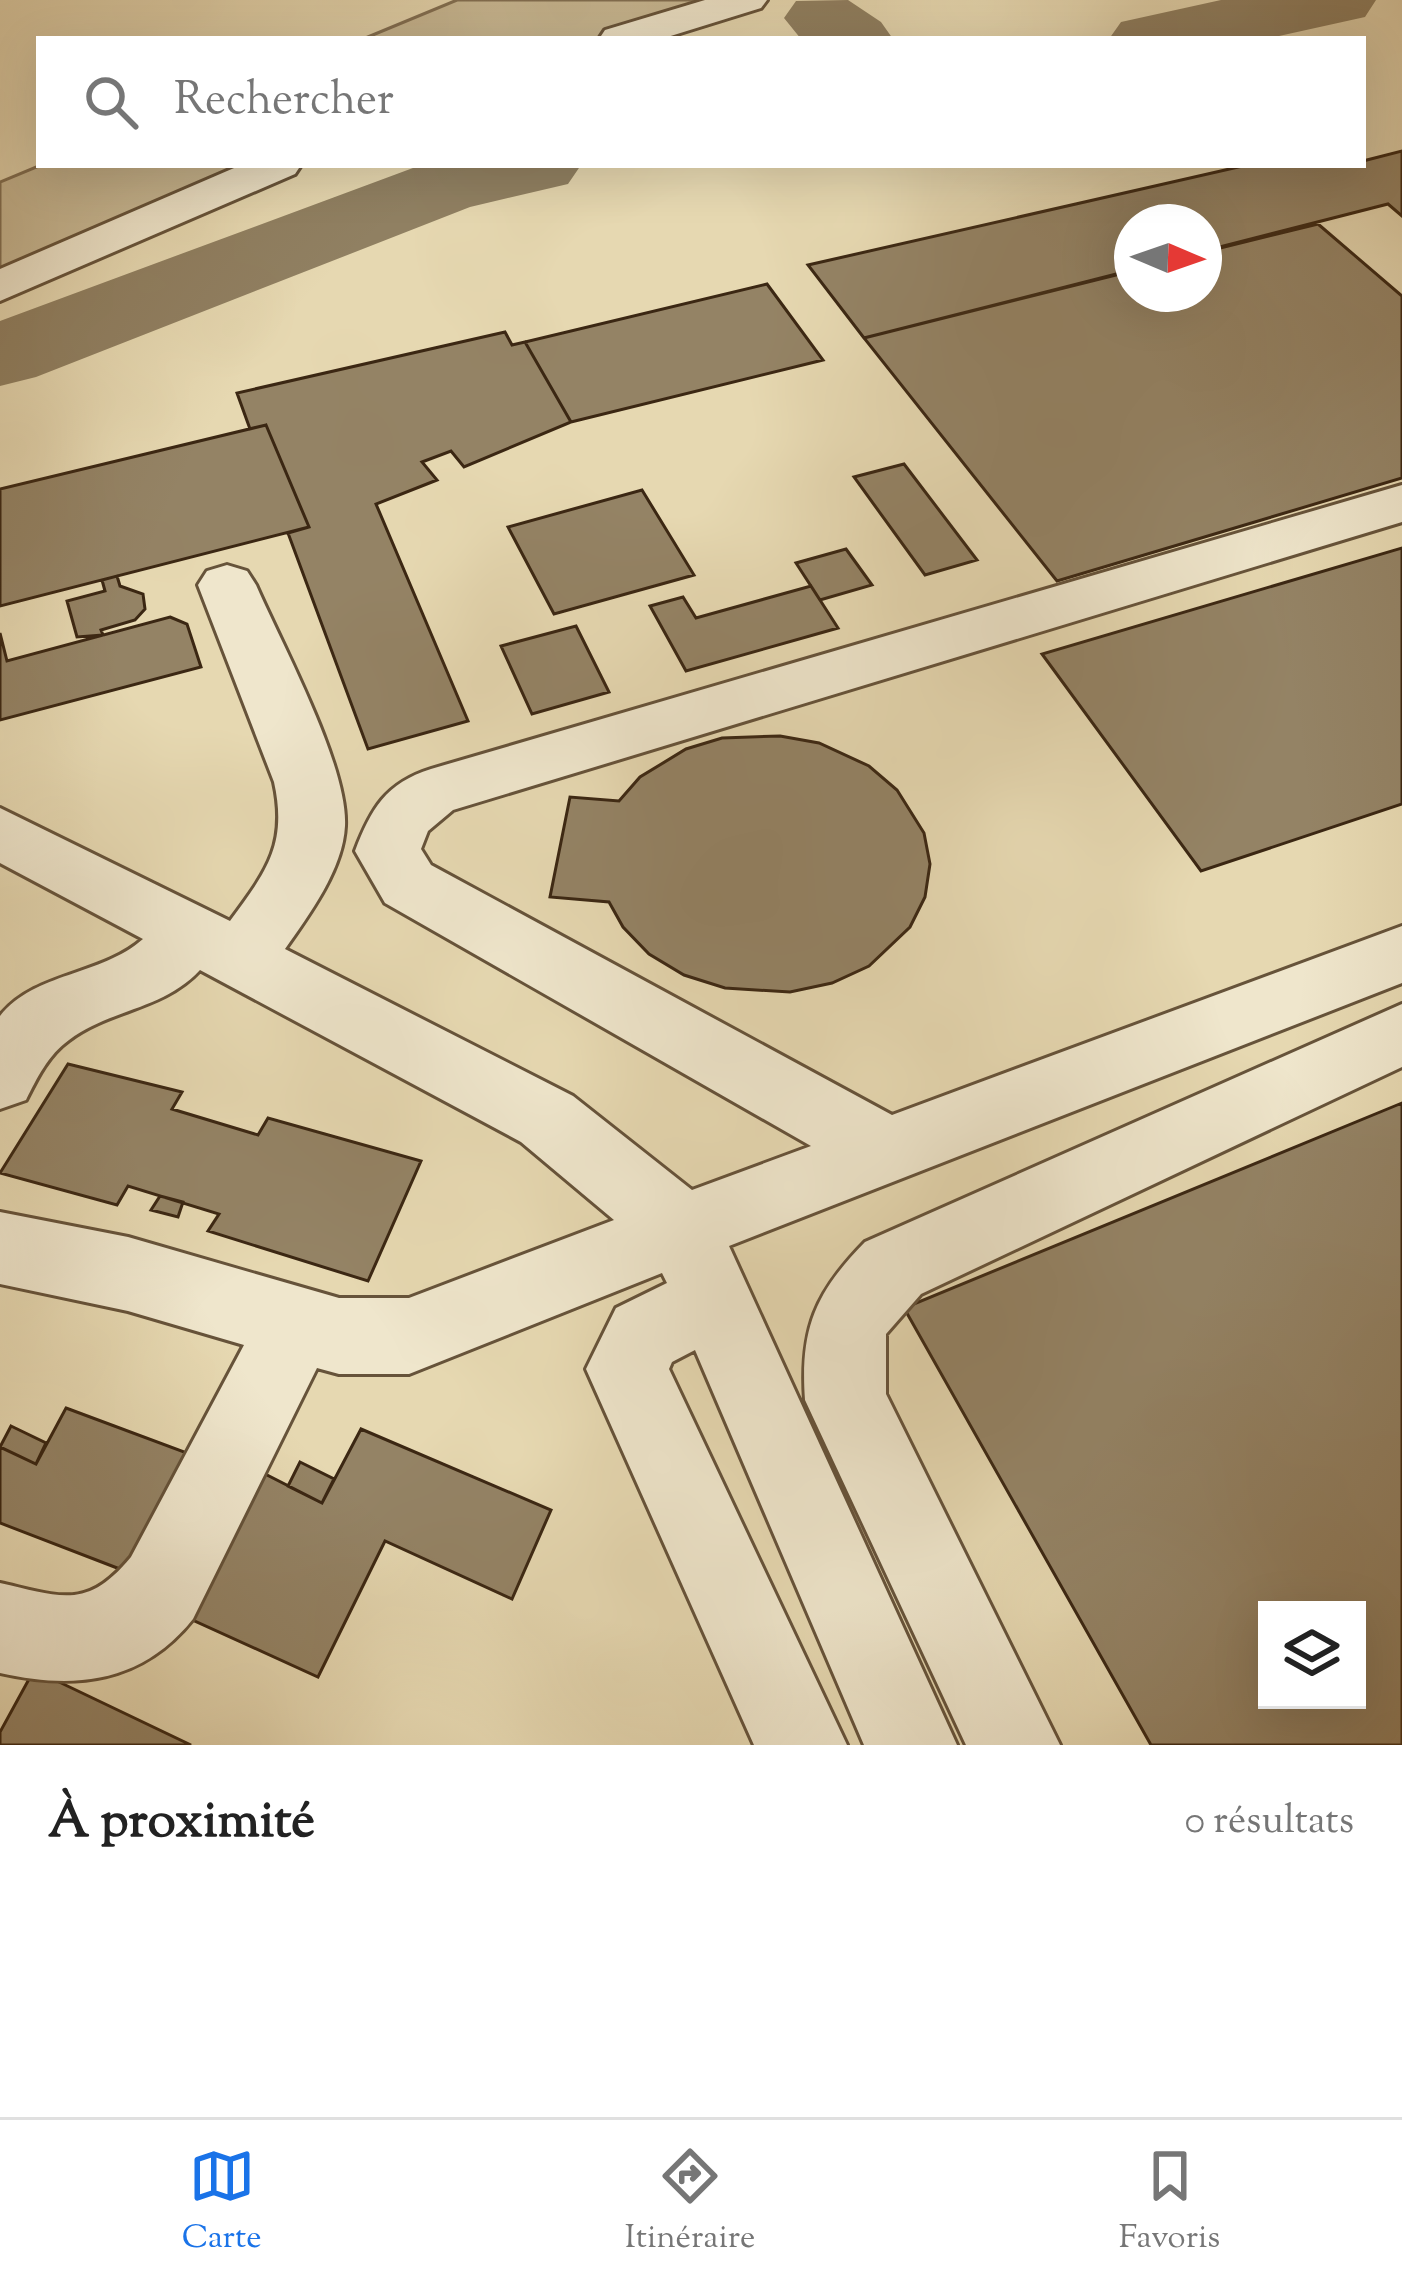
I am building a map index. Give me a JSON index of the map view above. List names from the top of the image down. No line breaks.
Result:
{"north":"right","page":{"search":"Rechercher","heading":["À proximité","0 résultats"],"nav":["Carte","Itinéraire","Favoris"]}}
